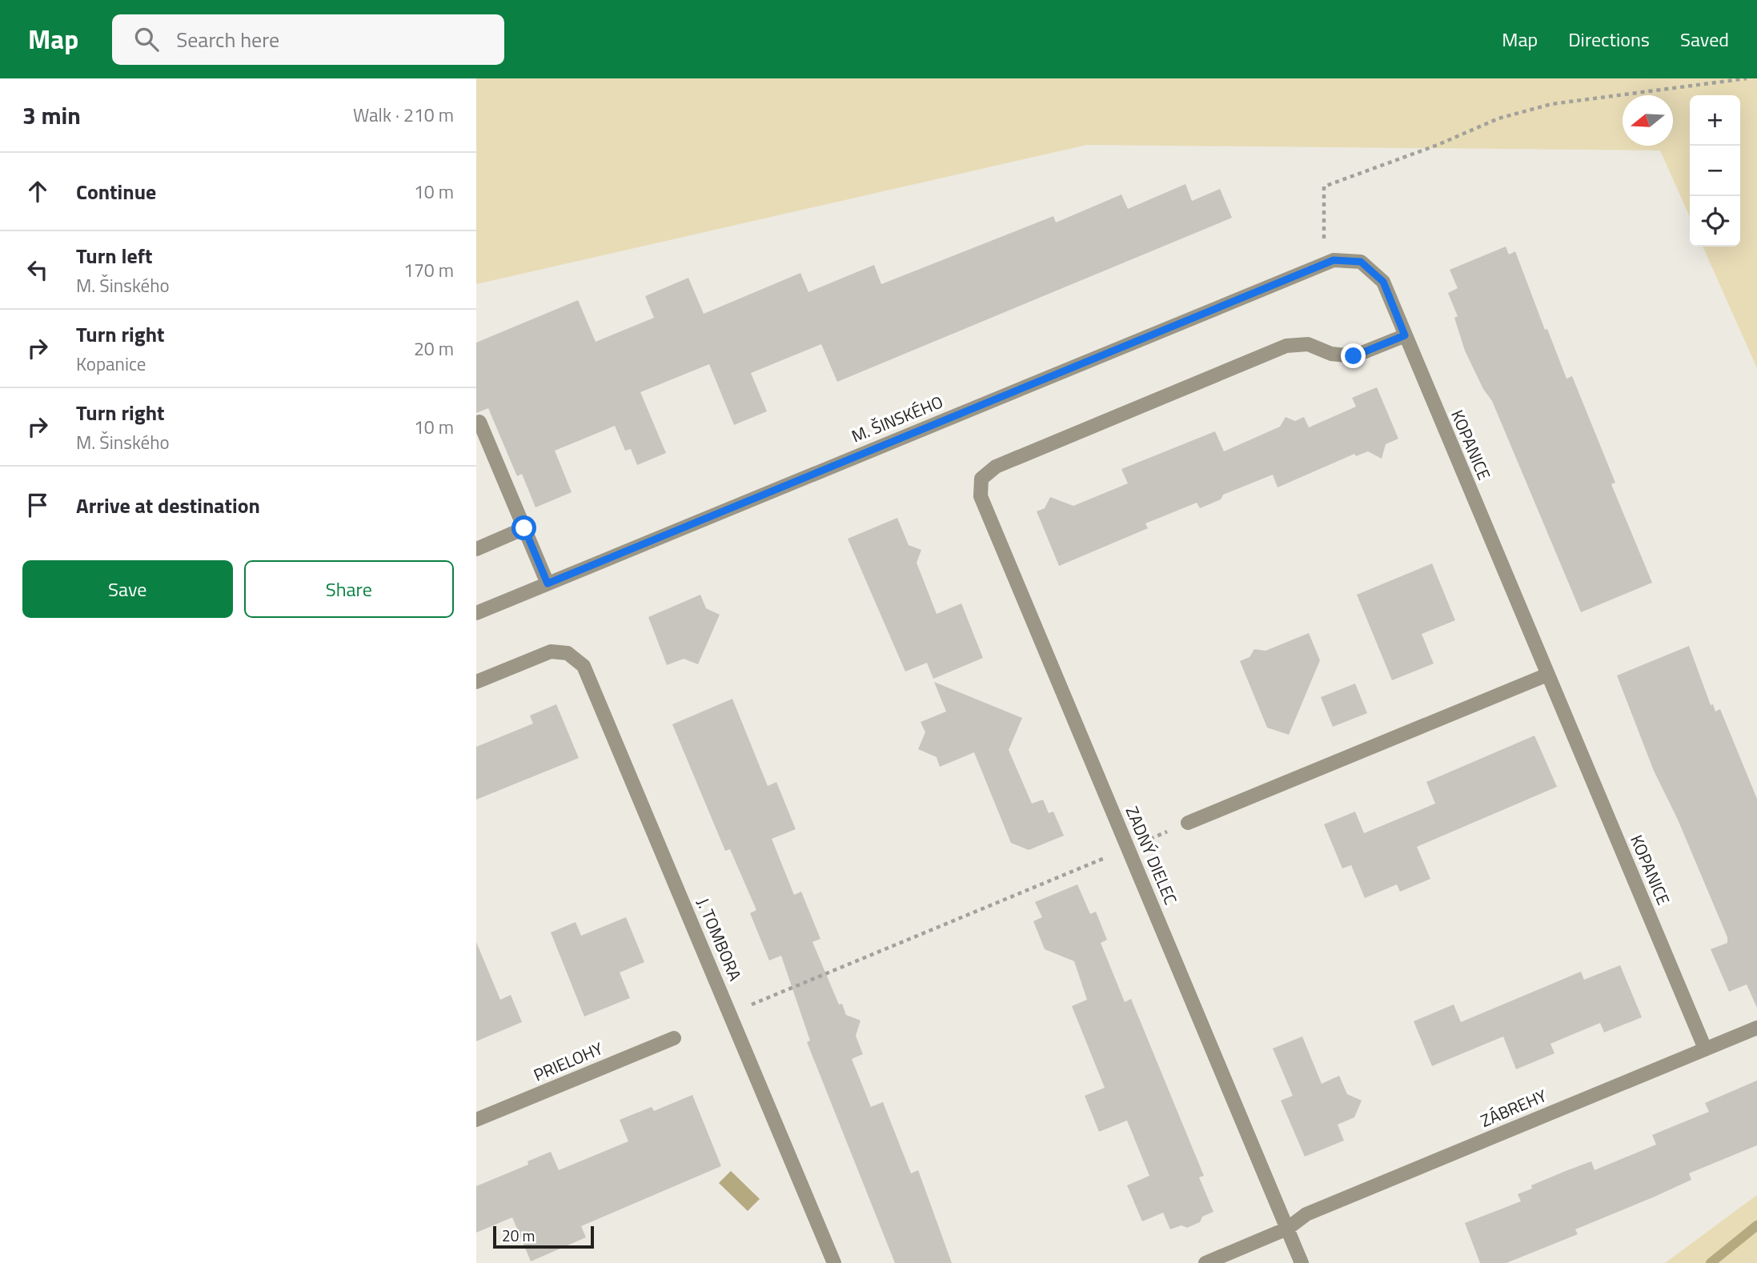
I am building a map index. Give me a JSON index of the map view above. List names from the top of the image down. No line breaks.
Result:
{"streets":{"street":["M. ŠINSKÉHO","KOPANICE","ZADNÝ DIELEC","J. TOMBORA","PRIELOHY","ZÁBREHY"]},"crossings":[["M. ŠINSKÉHO","KOPANICE"],["KOPANICE","ZADNÝ DIELEC"],["KOPANICE","ZÁBREHY"],["ZADNÝ DIELEC","ZÁBREHY"]],"scale_bar":"20 m","north":"left","page":{"header":"Map","search":"Search here","nav":["Map","Directions","Saved"],"heading":["3 min","Walk · 210 m"],"map_buttons":["+","−"],"list":[["Continue","10 m"],["Turn left","M. Šinského","170 m"],["Turn right","Kopanice","20 m"],["Turn right","M. Šinského","10 m"],"Arrive at destination"],"buttons":["Save","Share"],"scale":"20 m"}}
